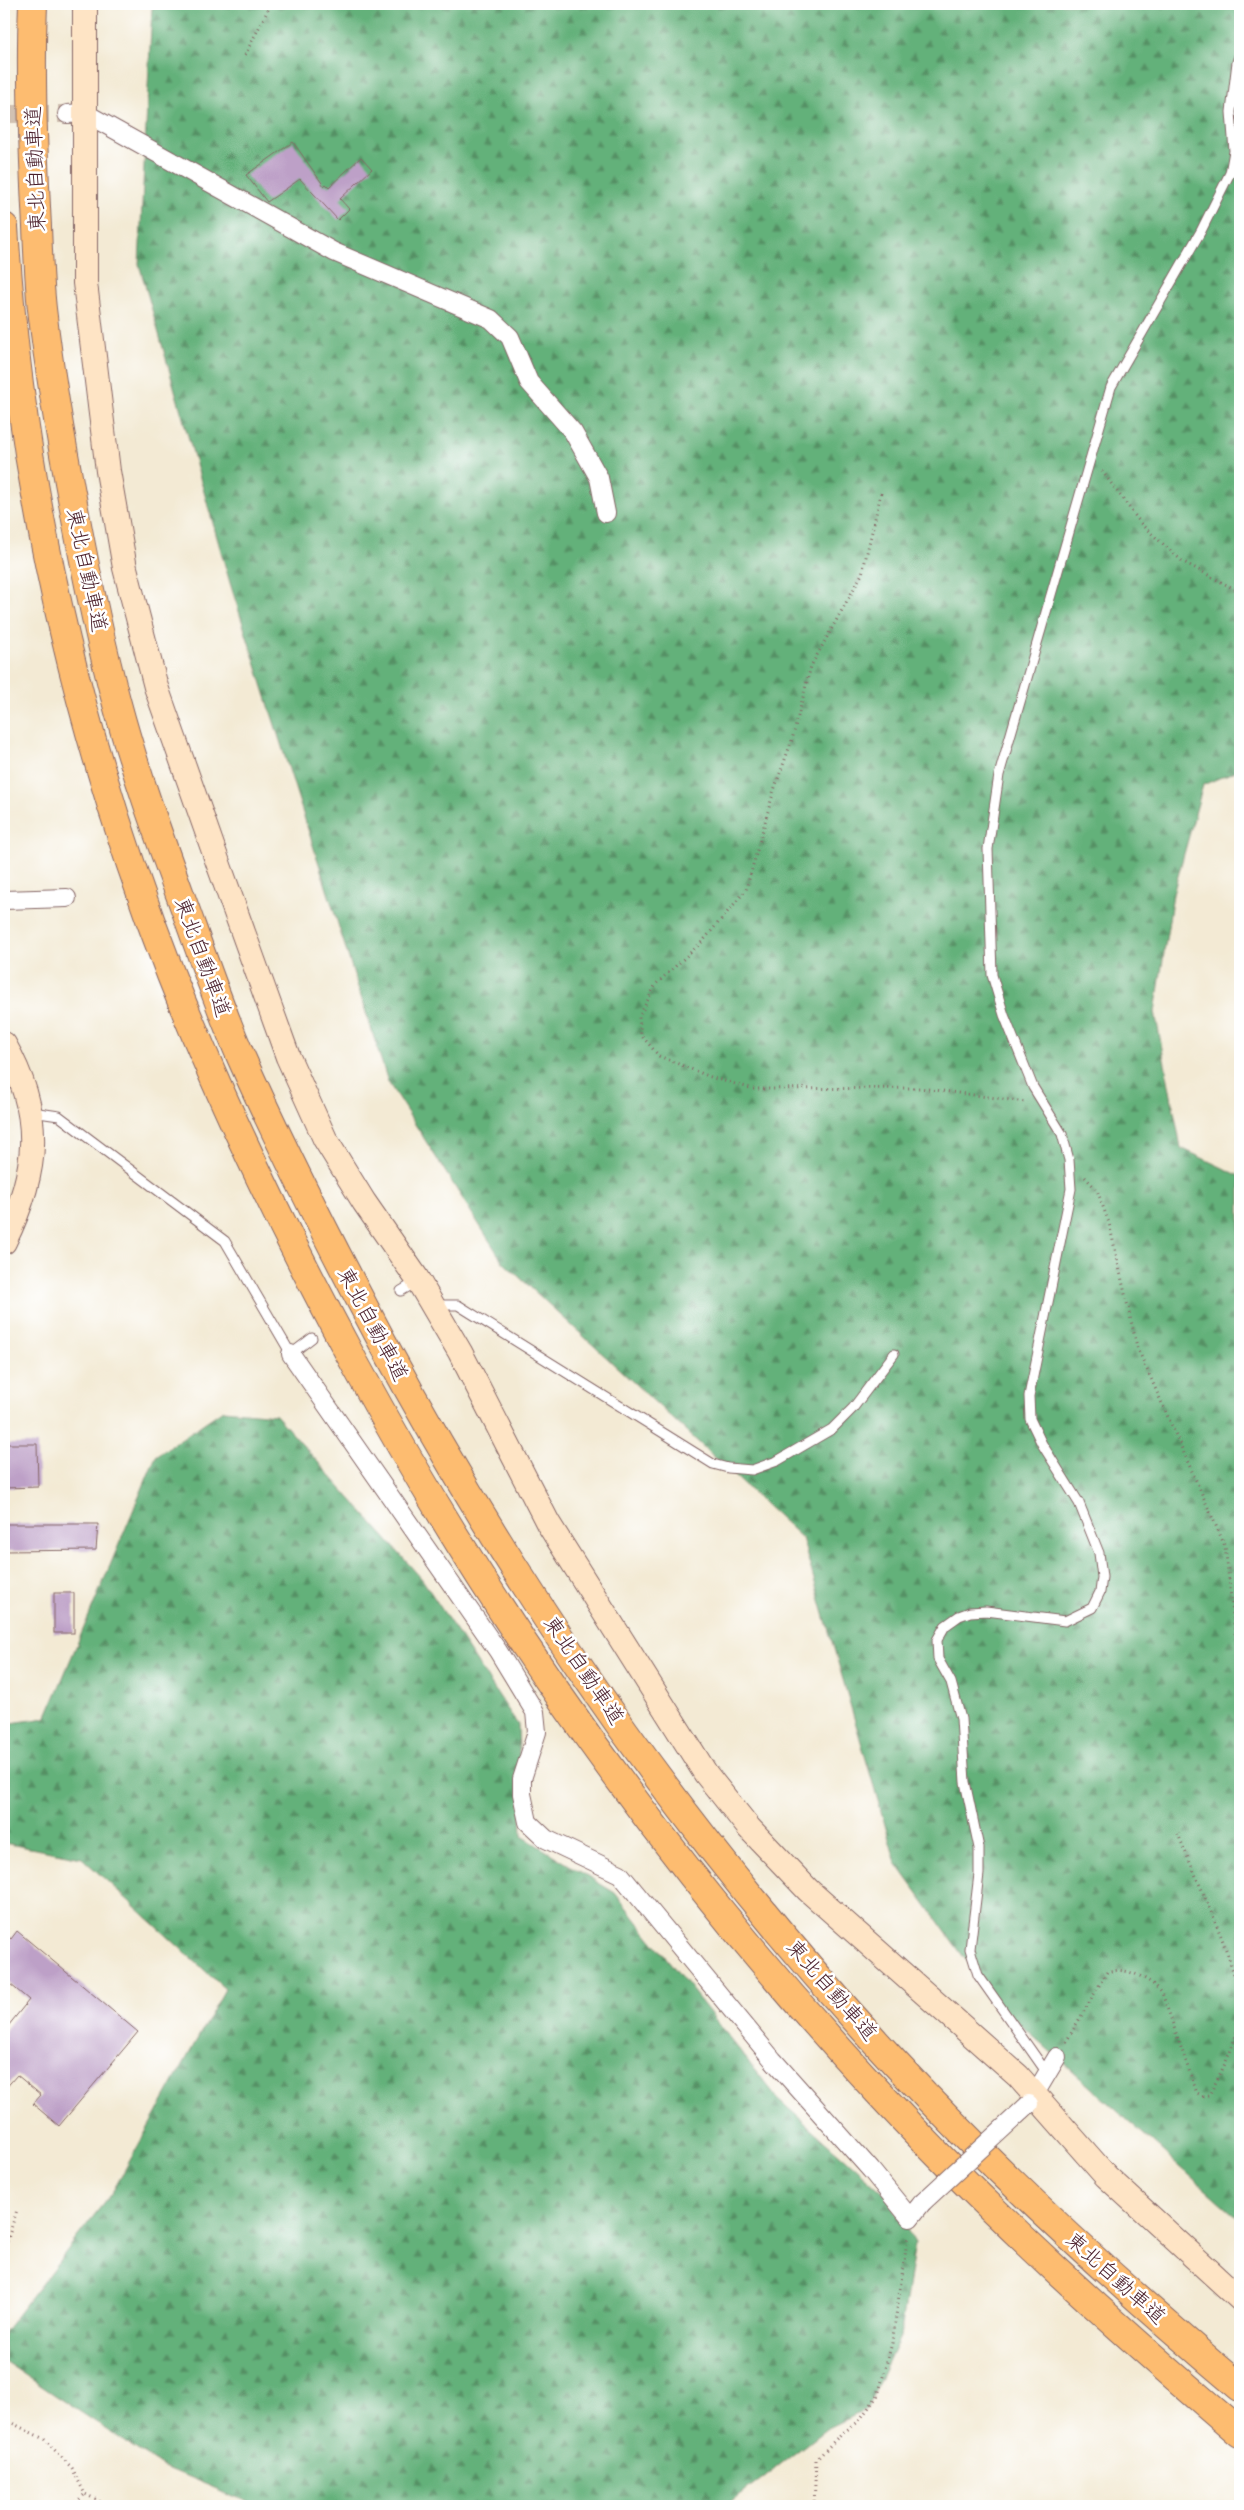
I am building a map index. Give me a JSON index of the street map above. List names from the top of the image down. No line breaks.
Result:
{"streets":{"highway":["東北自動車道"]}}
